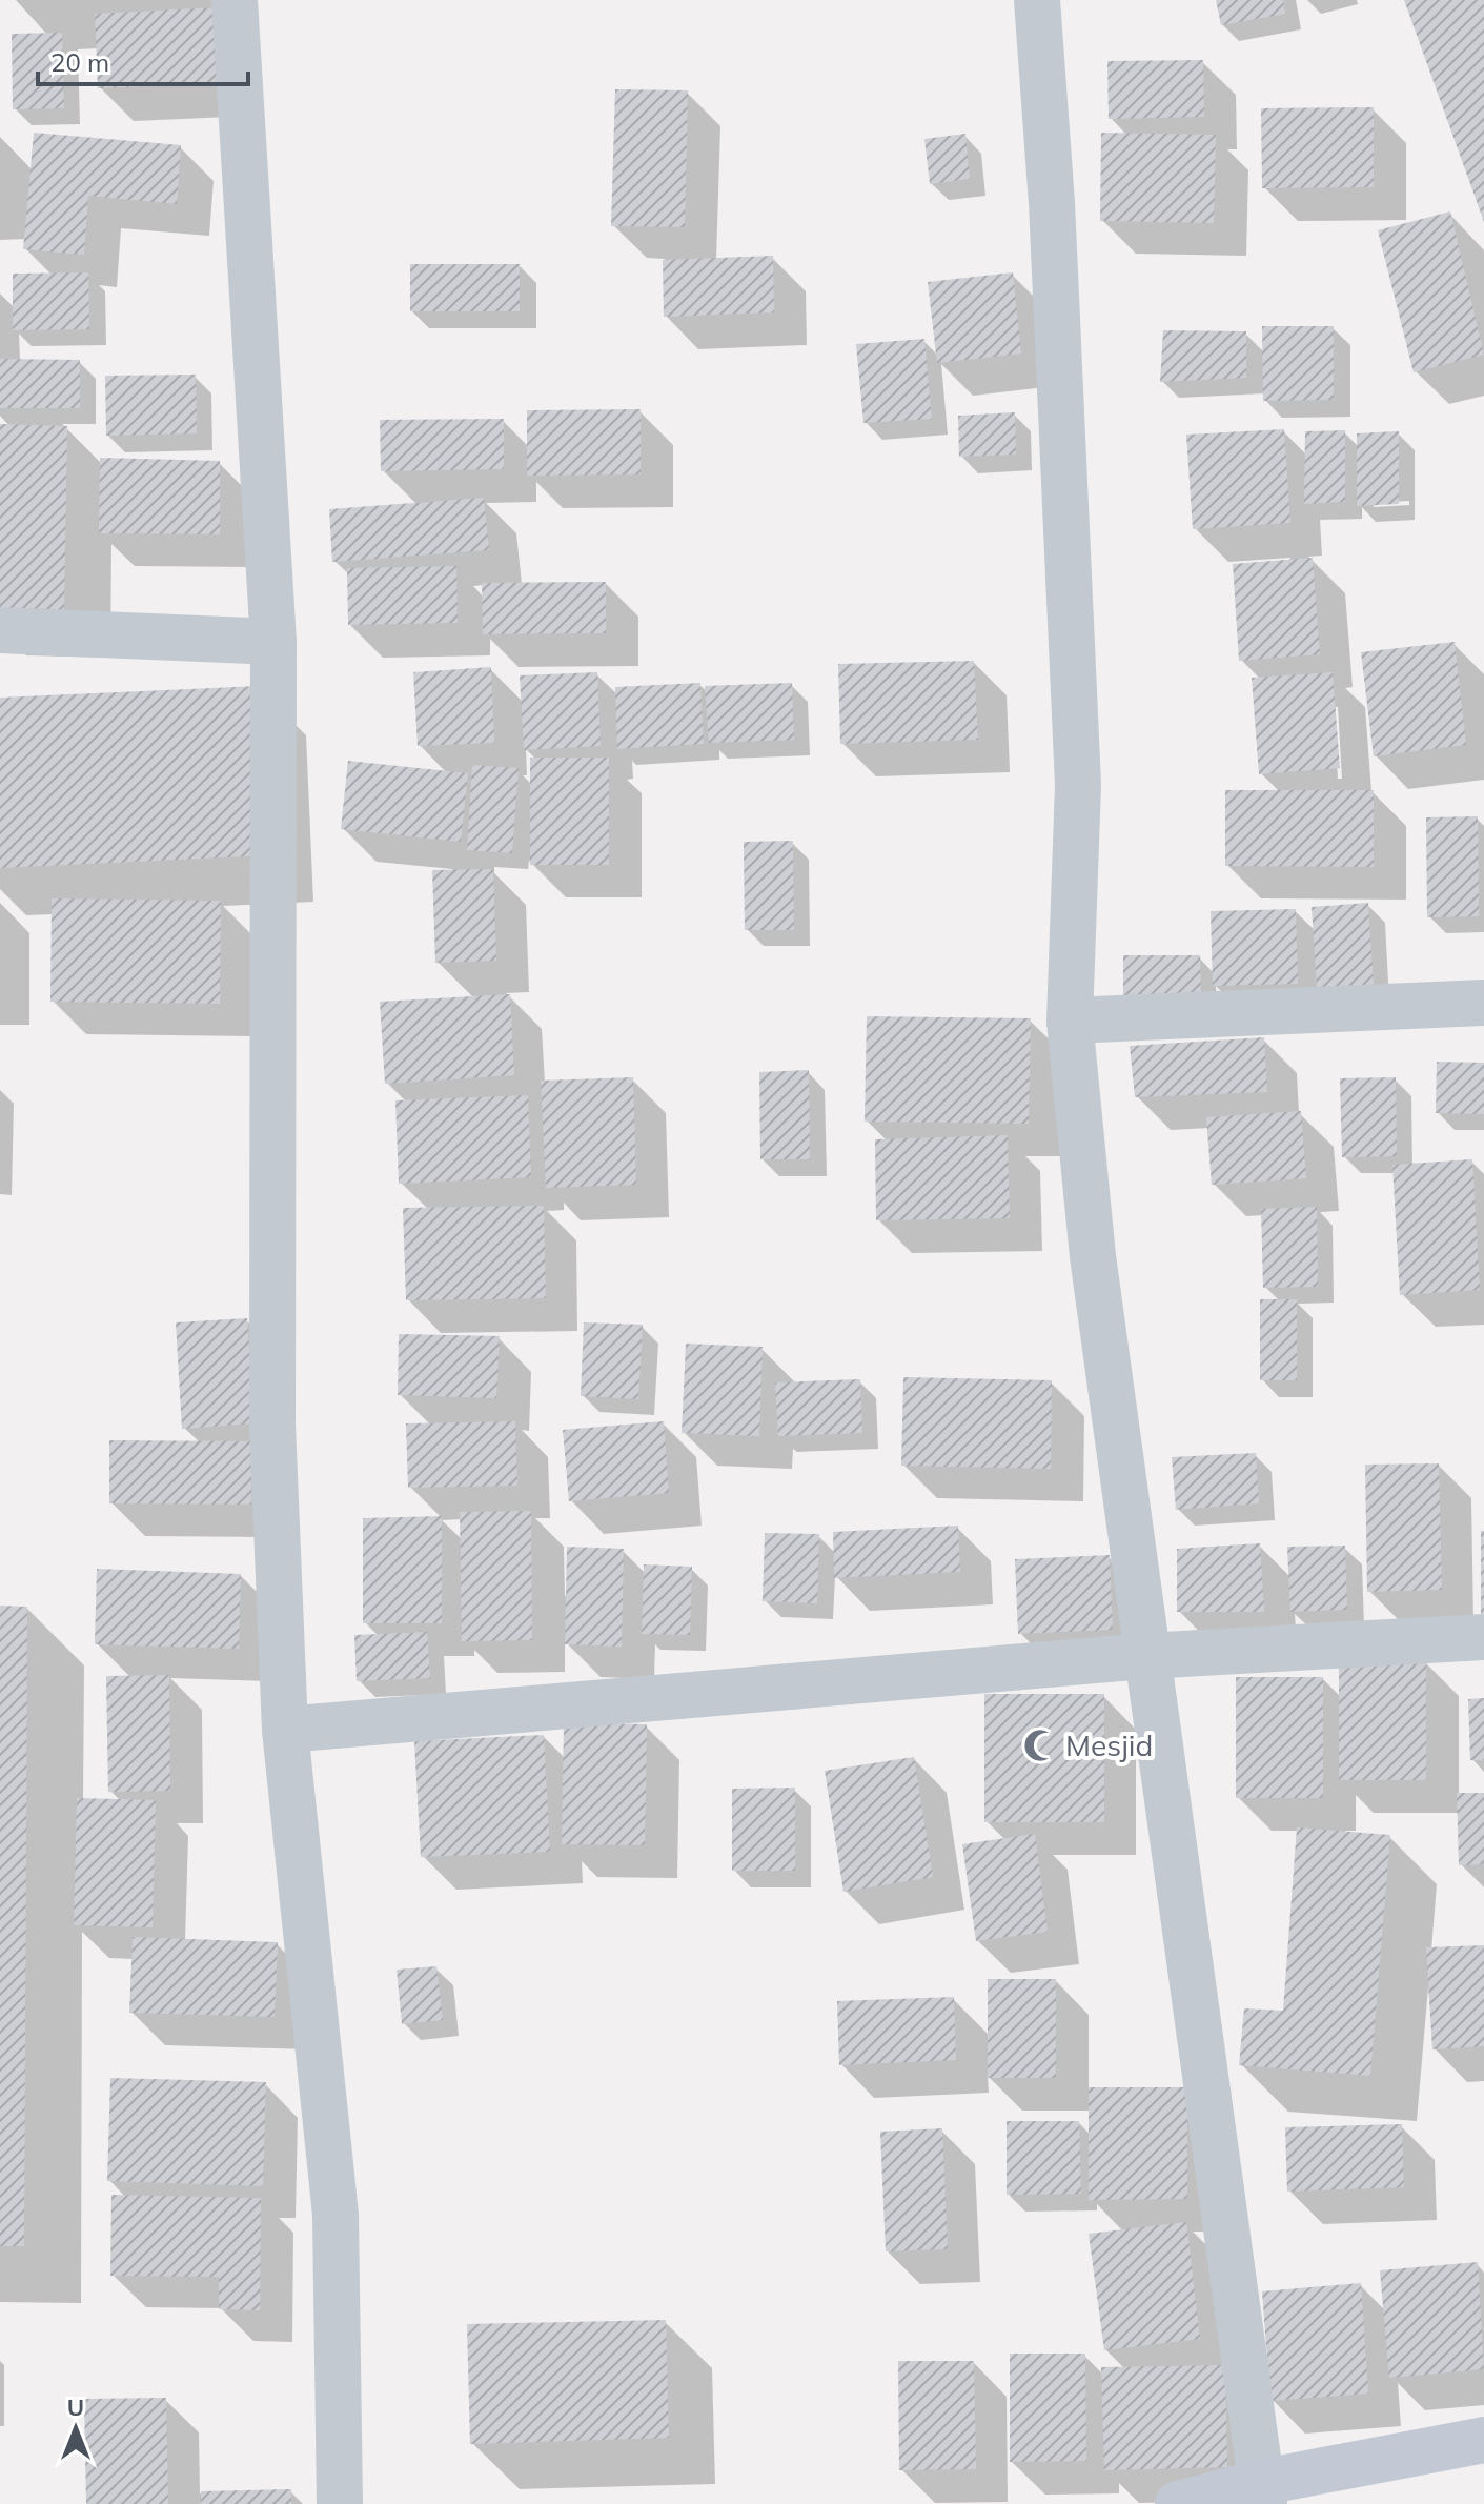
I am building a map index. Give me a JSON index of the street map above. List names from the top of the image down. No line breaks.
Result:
{"places":{"mosque":["Mesjid"]},"scale_bar":"20 m","north":"top"}
